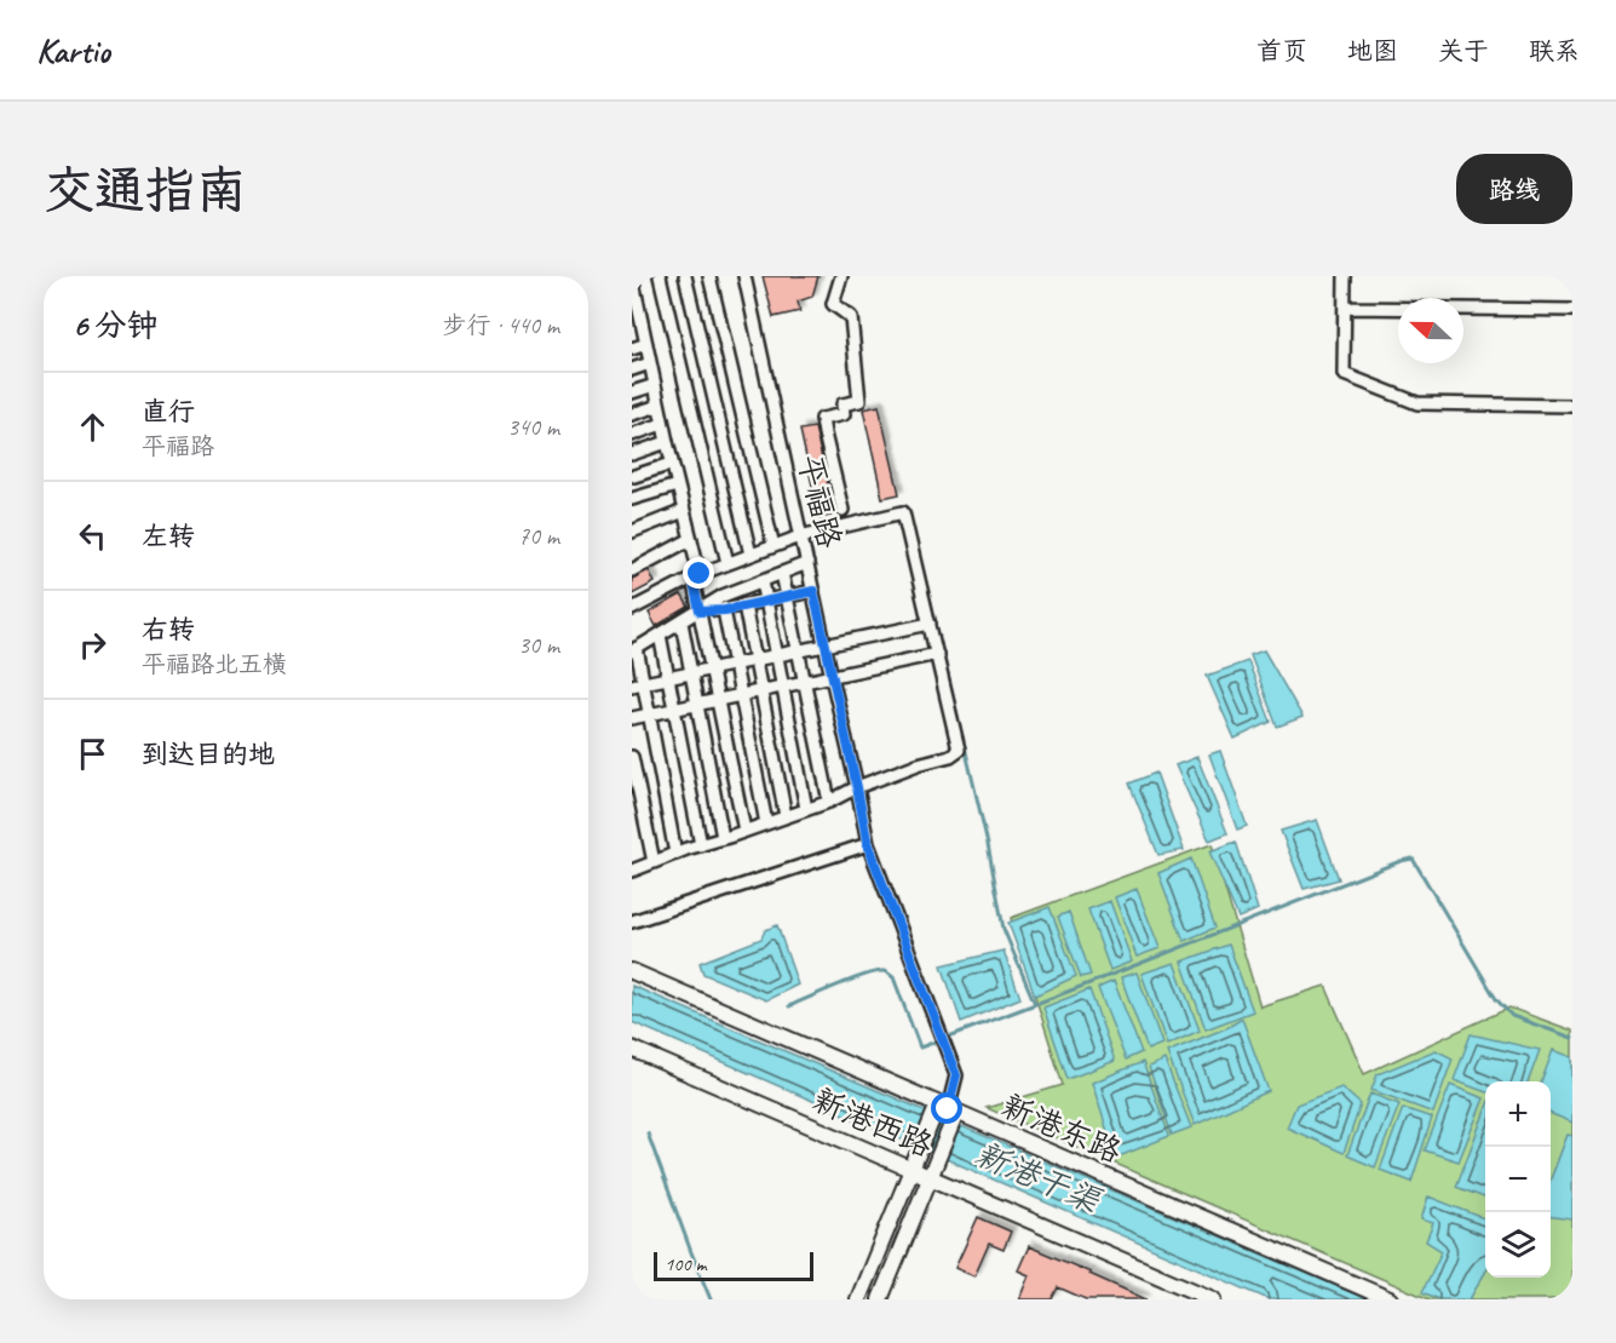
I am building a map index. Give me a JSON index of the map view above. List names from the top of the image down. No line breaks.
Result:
{"streets":{"main road":["新港西路","新港东路"],"street":["平福路"]},"crossings":[["平福路","新港东路"]],"water":["新港干渠"],"scale_bar":"100 m","north":"left","page":{"header":"Kartio","nav":["首页","地图","关于","联系"],"buttons":"路线","title":"交通指南","heading":["6 分钟","步行 · 440 m"],"list":[["直行","平福路","340 m"],["左转","70 m"],["右转","平福路北五横","30 m"],"到达目的地"],"map_buttons":["+","−"],"scale":"100 m"}}
